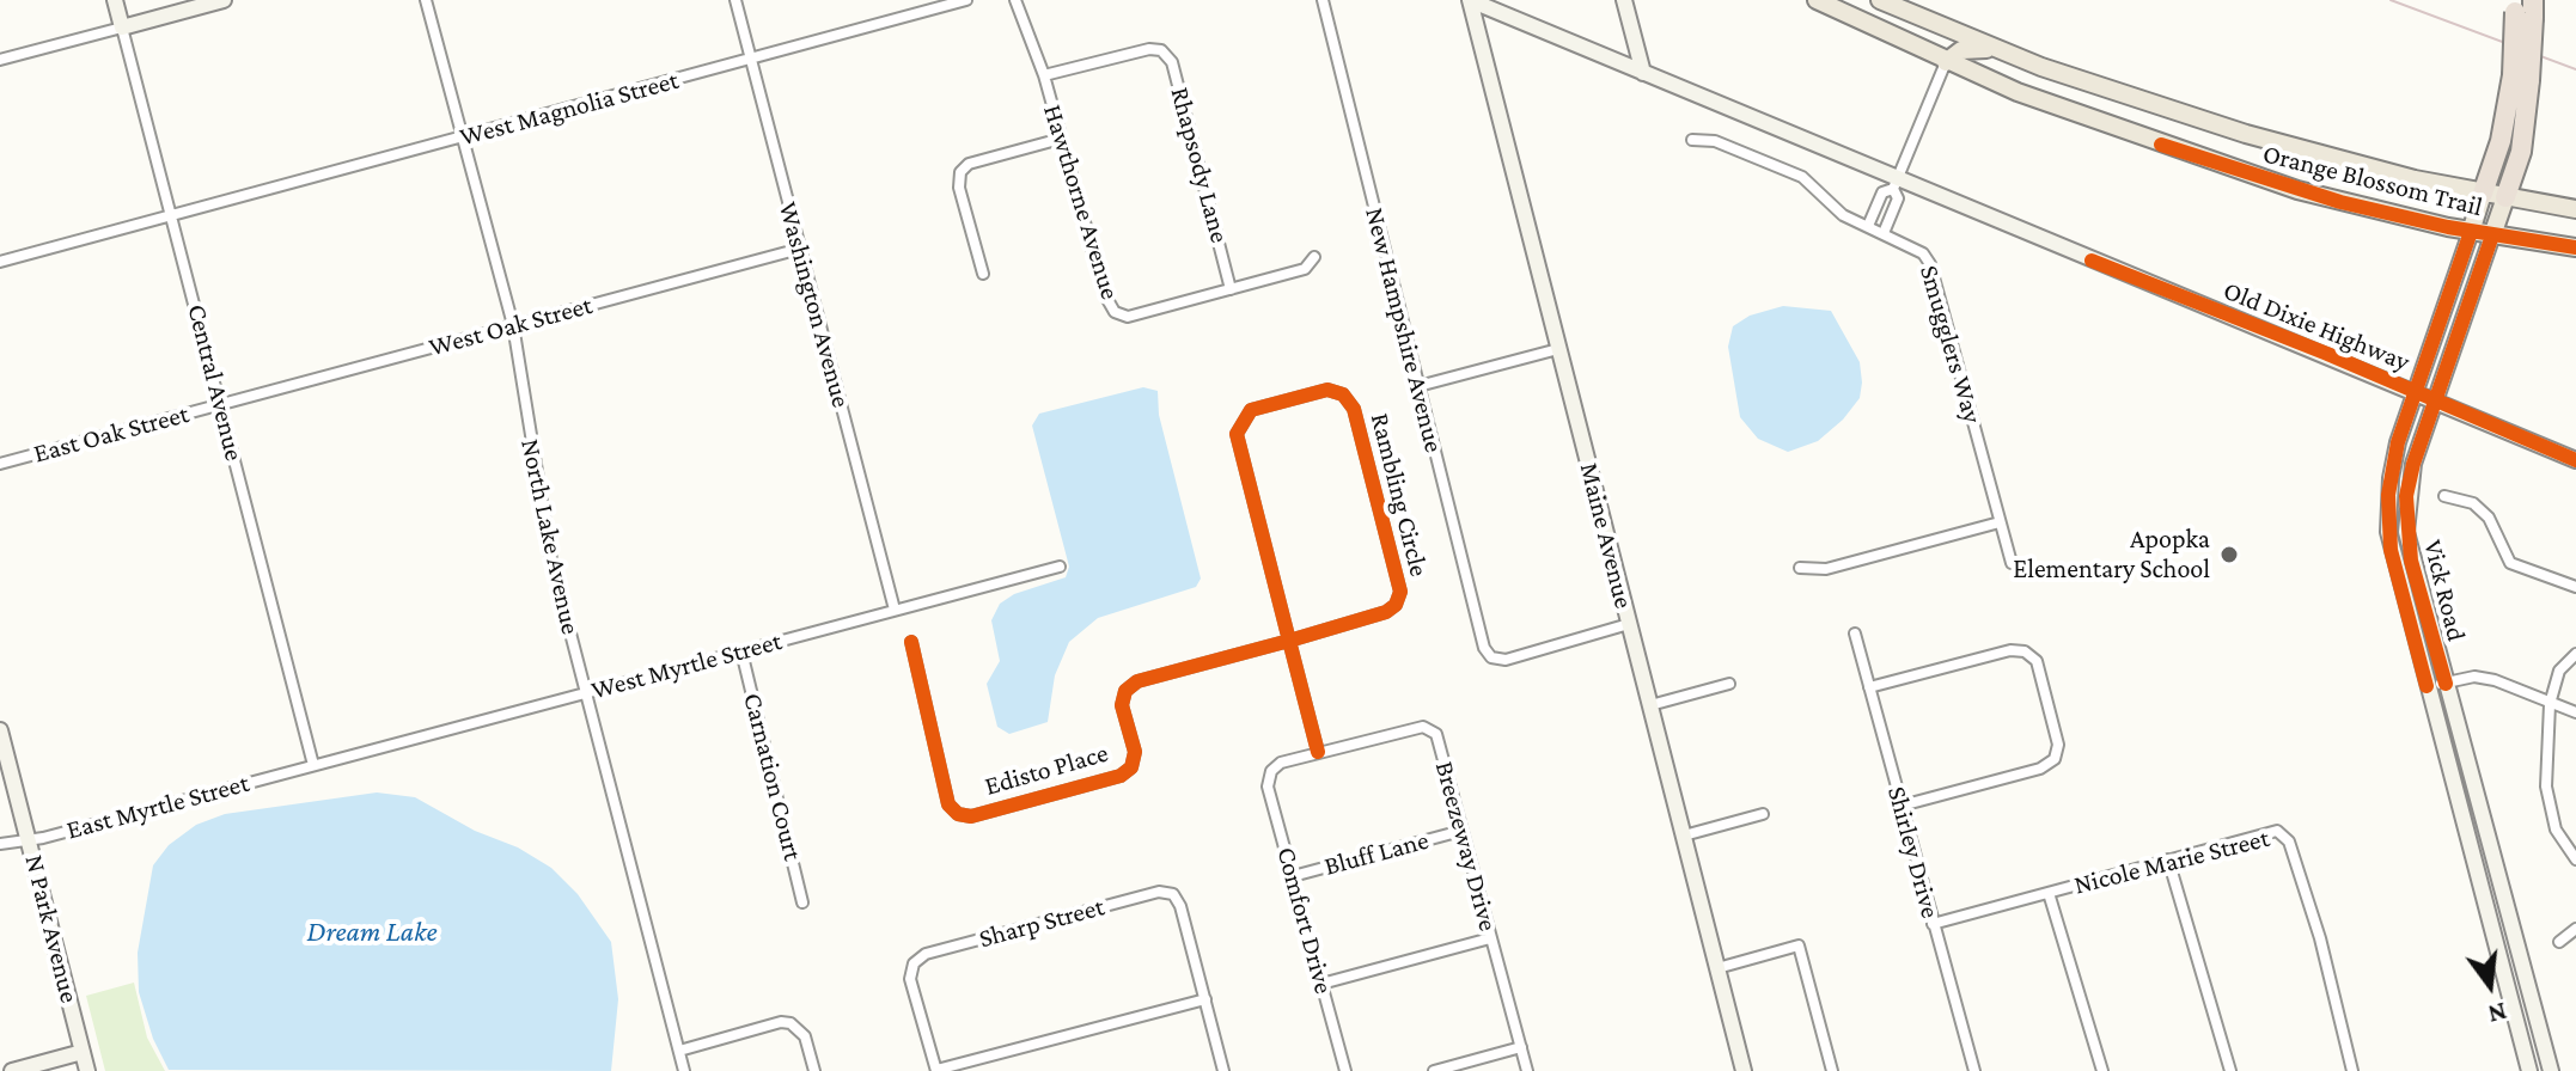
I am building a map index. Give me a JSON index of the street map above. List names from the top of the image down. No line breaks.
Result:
{"streets":{"main road":["Orange Blossom Trail"],"street":["West Magnolia Street","Rhapsody Lane","Hawthorne Avenue","Washington Avenue","West Oak Street","Old Dixie Highway","New Hampshire Avenue","Smugglers Way","Central Avenue","East Oak Street","Rambling Circle","Maine Avenue","North Lake Avenue","Vick Road","West Myrtle Street","Edisto Place","Carnation Court","East Myrtle Street","Breezeway Drive","Shirley Drive","Bluff Lane","Nicole Marie Street","Comfort Drive","Sharp Street","N Park Avenue"]},"crossings":[["West Magnolia Street","Washington Avenue"],["West Magnolia Street","Central Avenue"],["West Magnolia Street","North Lake Avenue"],["Rhapsody Lane","Hawthorne Avenue"],["Orange Blossom Trail","Vick Road"],["Washington Avenue","West Oak Street"],["Washington Avenue","West Myrtle Street"],["West Oak Street","Central Avenue"],["West Oak Street","East Oak Street"],["West Oak Street","North Lake Avenue"],["Old Dixie Highway","Maine Avenue"],["Old Dixie Highway","Vick Road"],["New Hampshire Avenue","Maine Avenue"],["Central Avenue","East Oak Street"],["Central Avenue","West Myrtle Street"],["Central Avenue","East Myrtle Street"],["Rambling Circle","Edisto Place"],["Rambling Circle","Breezeway Drive"],["North Lake Avenue","West Myrtle Street"],["West Myrtle Street","Carnation Court"],["West Myrtle Street","East Myrtle Street"],["East Myrtle Street","N Park Avenue"],["Breezeway Drive","Bluff Lane"],["Breezeway Drive","Comfort Drive"],["Shirley Drive","Nicole Marie Street"],["Bluff Lane","Comfort Drive"]],"water":["Dream Lake"],"places":["Apopka Elementary School"],"north":"bottom"}
